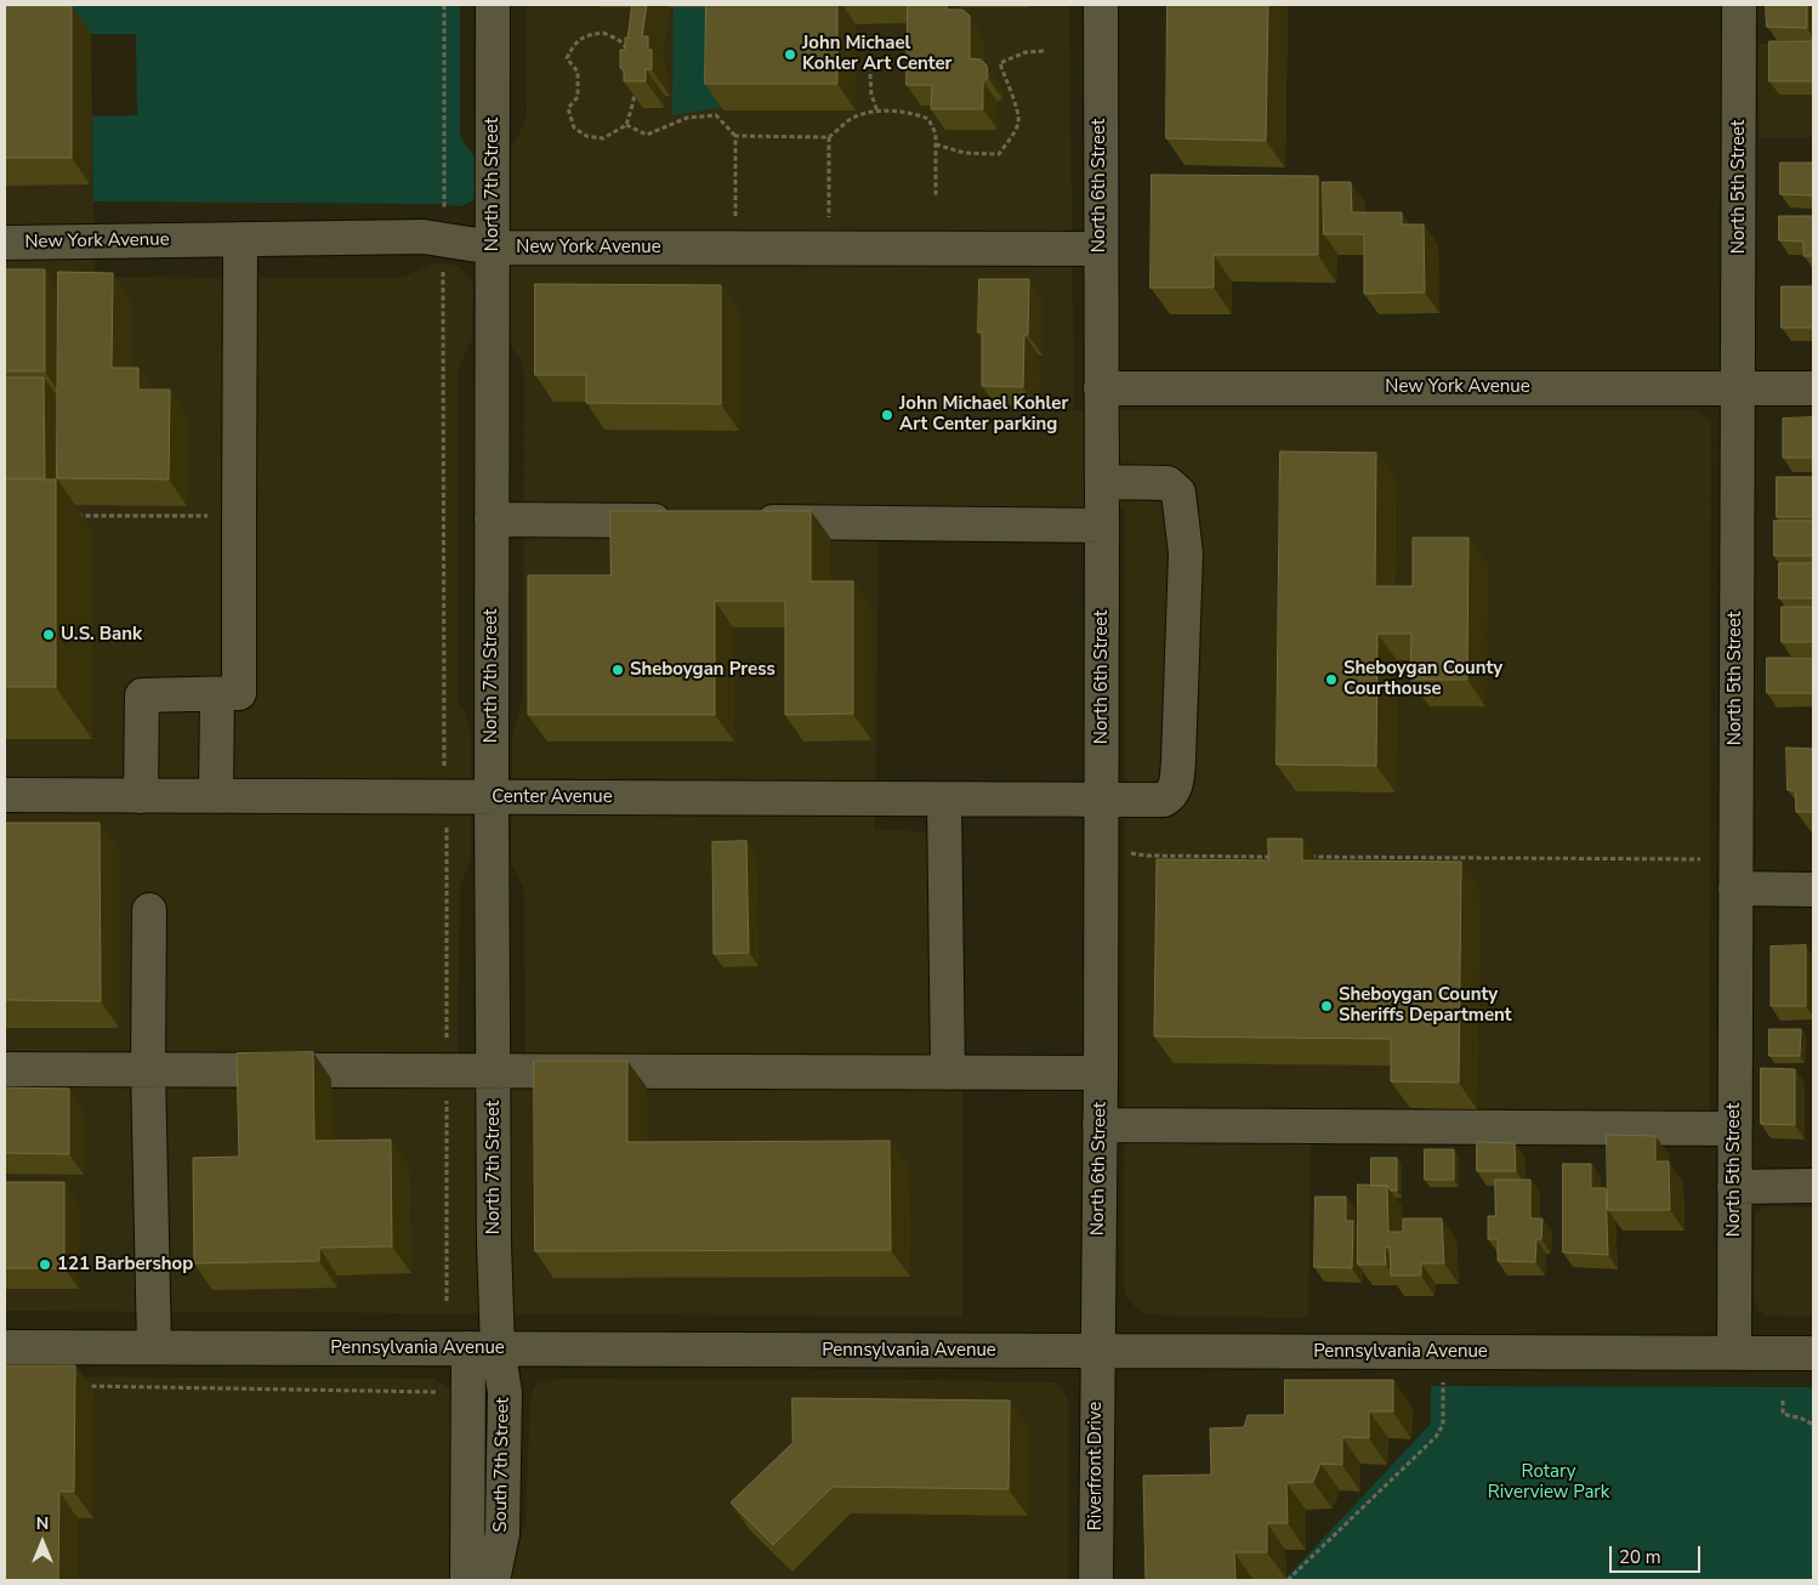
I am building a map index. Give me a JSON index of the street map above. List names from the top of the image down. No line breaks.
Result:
{"streets":{"street":["North 7th Street","North 6th Street","North 5th Street","New York Avenue","Center Avenue","Pennsylvania Avenue","South 7th Street","Riverfront Drive"]},"crossings":[["North 7th Street","New York Avenue"],["North 7th Street","Center Avenue"],["North 7th Street","Pennsylvania Avenue"],["North 7th Street","South 7th Street"],["North 6th Street","New York Avenue"],["North 6th Street","Center Avenue"],["North 6th Street","Pennsylvania Avenue"],["North 6th Street","Riverfront Drive"],["North 5th Street","New York Avenue"],["North 5th Street","Pennsylvania Avenue"],["Pennsylvania Avenue","South 7th Street"],["Pennsylvania Avenue","Riverfront Drive"]],"parks":["Rotary Riverview Park"],"places":["John Michael Kohler Art Center","John Michael Kohler Art Center parking","U.S. Bank","Sheboygan Press","Sheboygan County Courthouse","Sheboygan County Sheriffs Department","121 Barbershop"],"scale_bar":"20 m","north":"top"}
